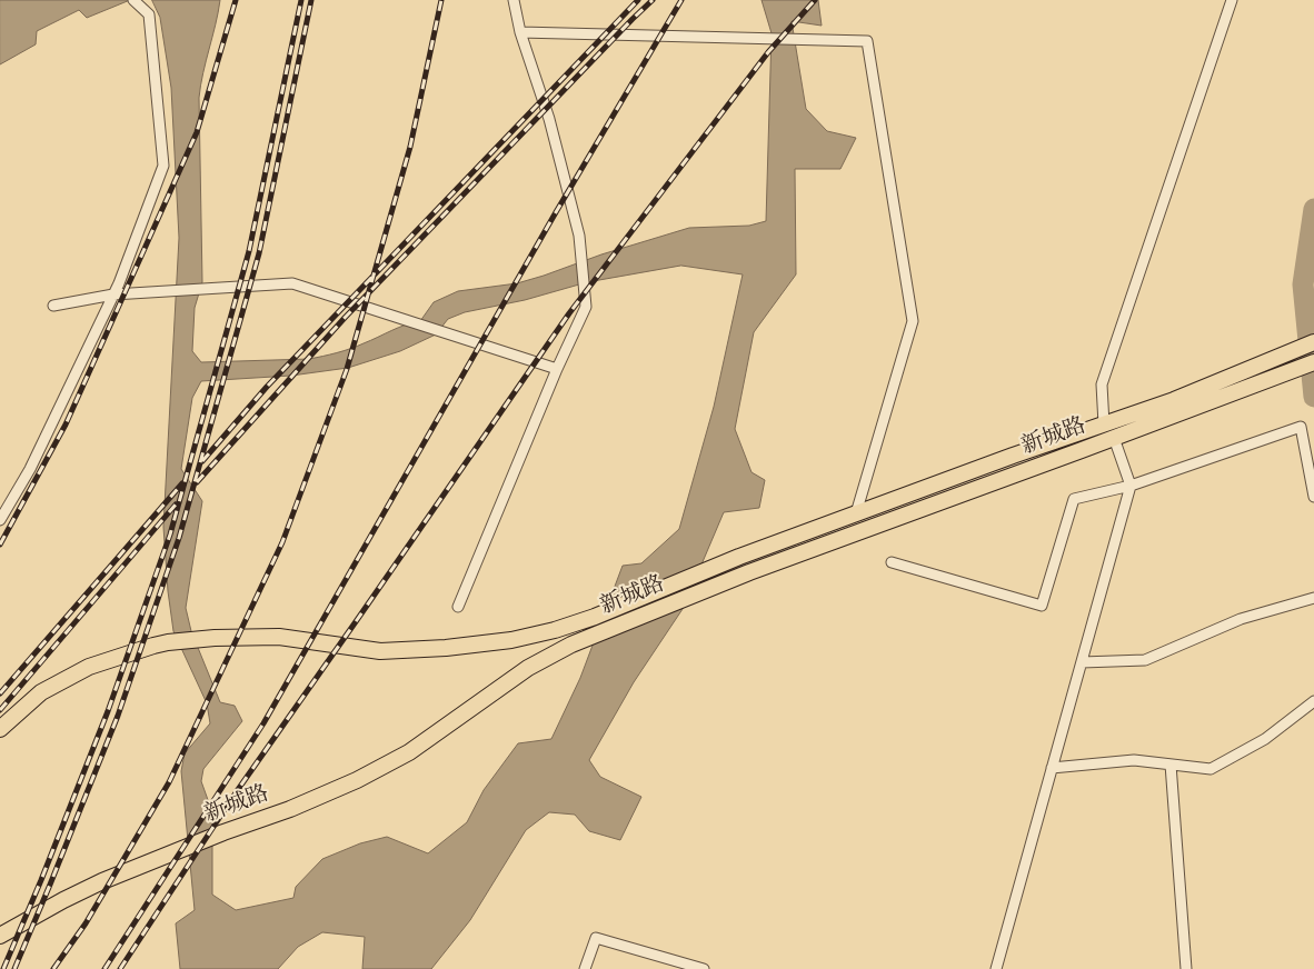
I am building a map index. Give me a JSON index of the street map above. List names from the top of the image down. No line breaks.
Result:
{"streets":{"main road":["新城路"]}}
